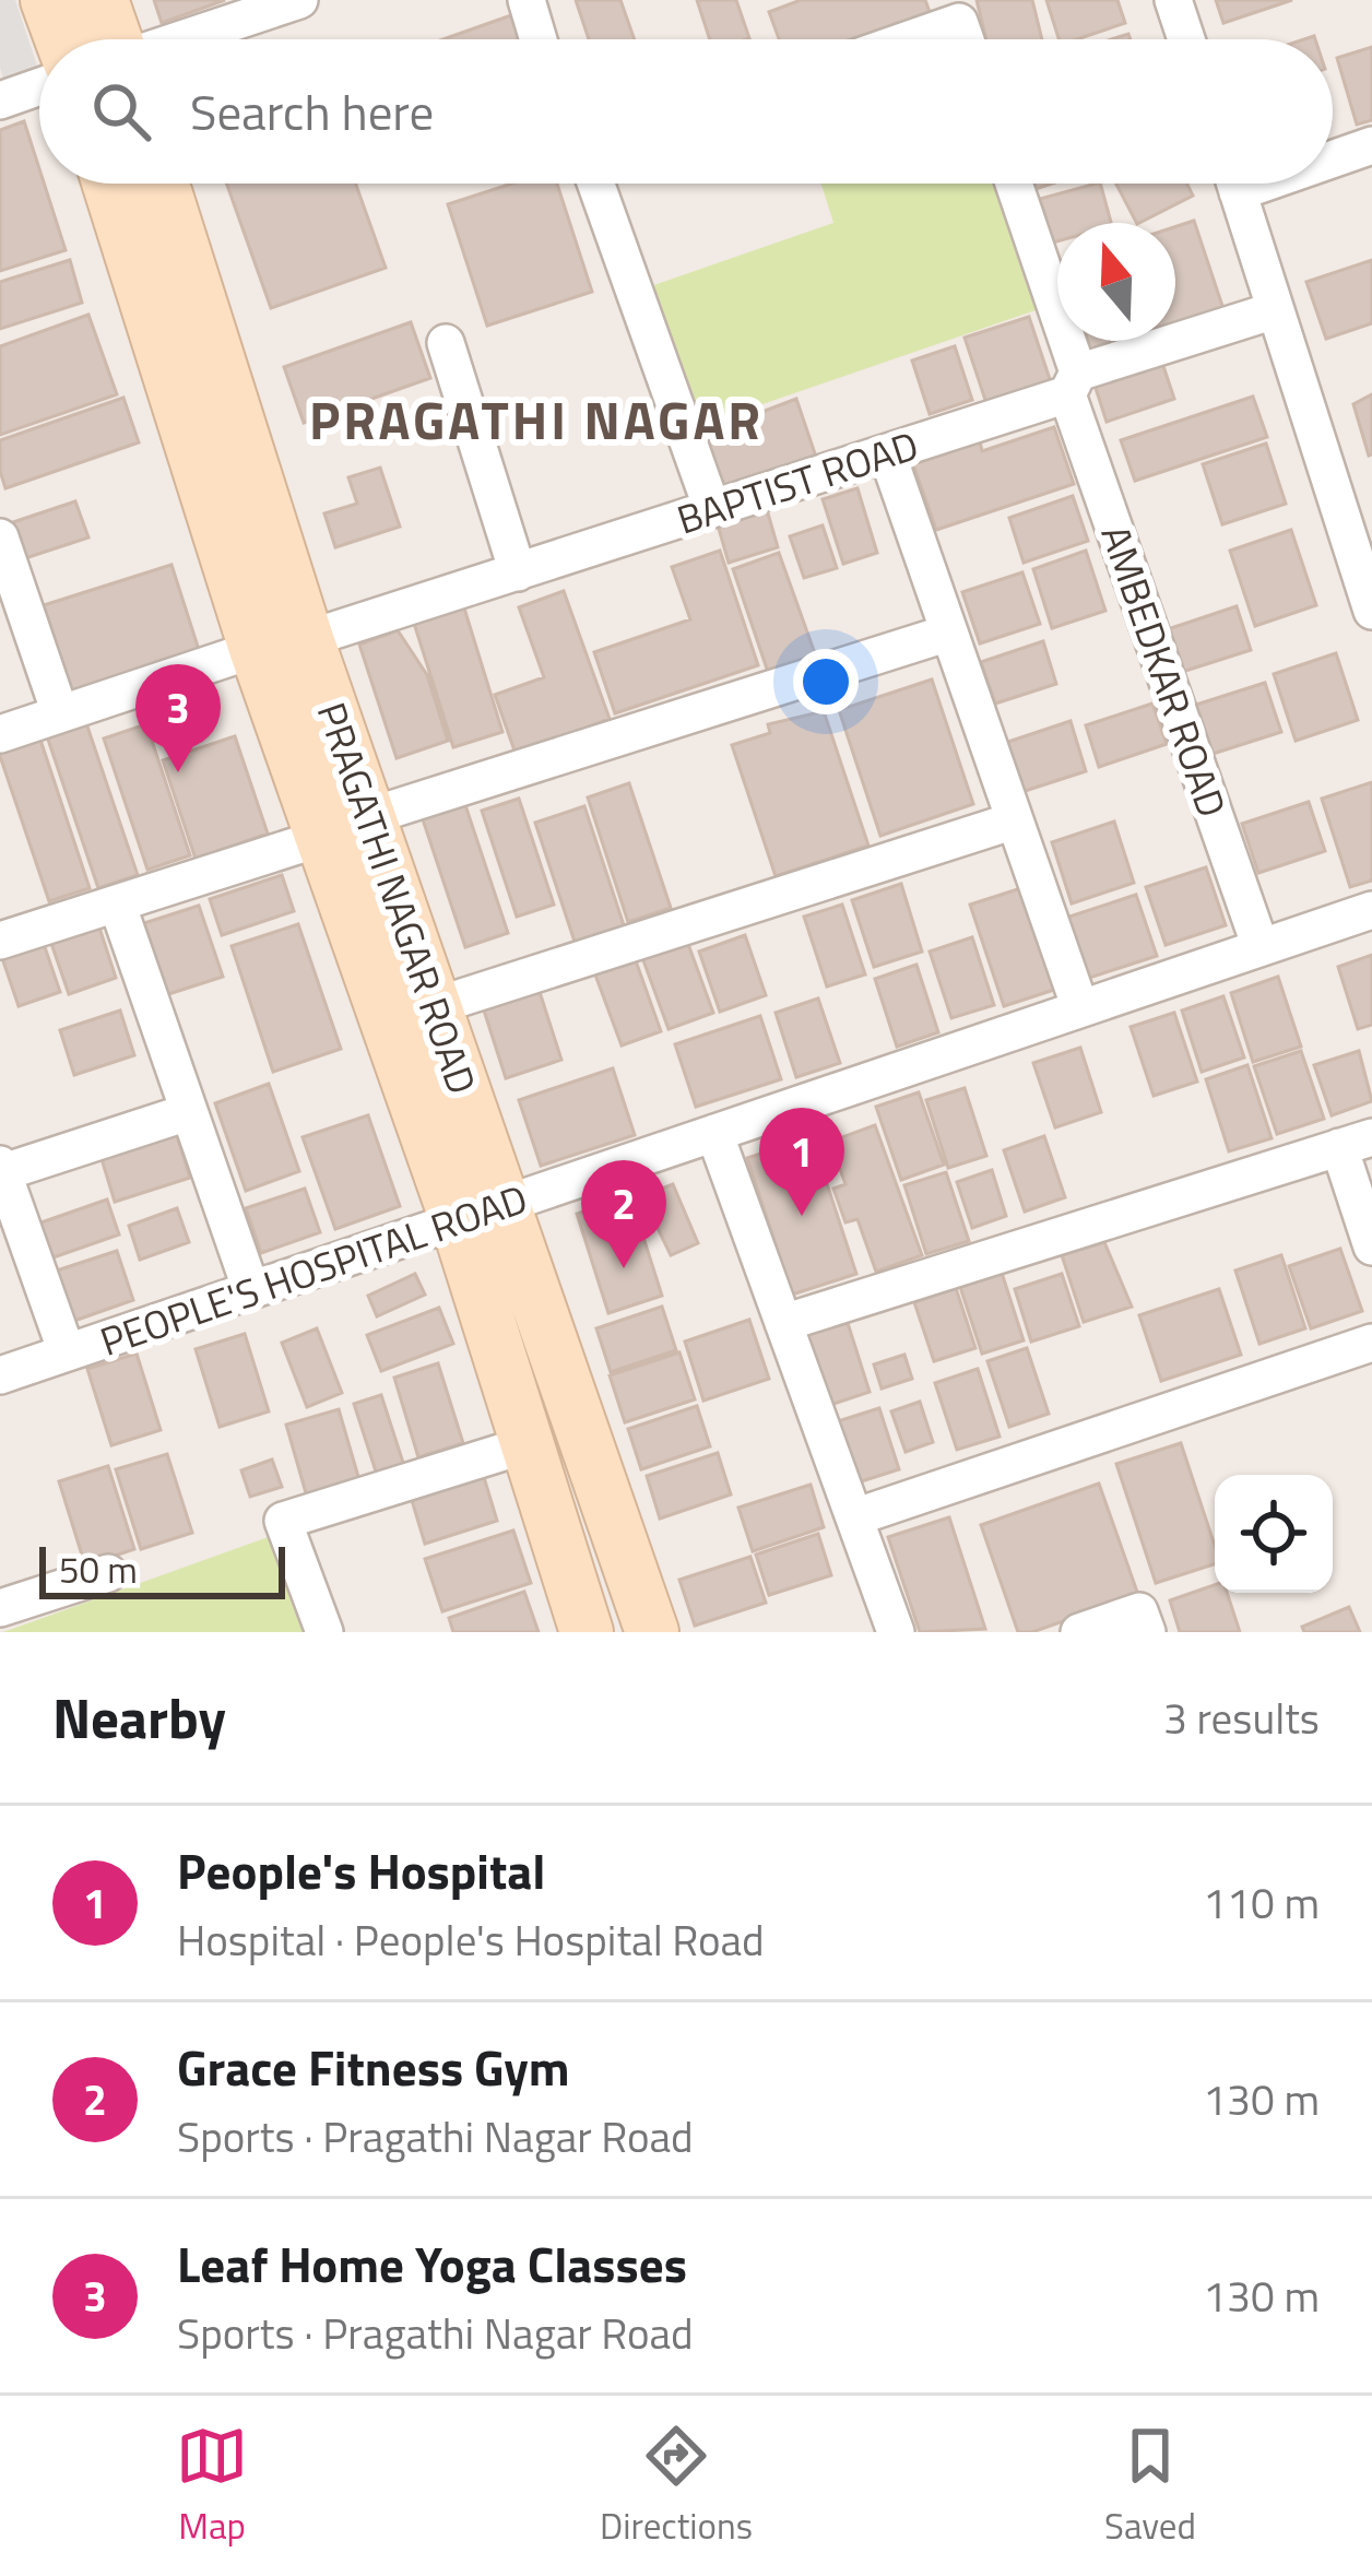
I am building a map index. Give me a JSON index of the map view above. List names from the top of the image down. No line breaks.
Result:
{"streets":{"main road":["PRAGATHI NAGAR ROAD"],"street":["BAPTIST ROAD","AMBEDKAR ROAD","PEOPLE'S HOSPITAL ROAD"]},"crossings":[["BAPTIST ROAD","AMBEDKAR ROAD"],["BAPTIST ROAD","PRAGATHI NAGAR ROAD"],["AMBEDKAR ROAD","PEOPLE'S HOSPITAL ROAD"],["PRAGATHI NAGAR ROAD","PEOPLE'S HOSPITAL ROAD"]],"districts":["PRAGATHI NAGAR"],"scale_bar":"50 m","north":"top","page":{"search":"Search here","pins":["3","1","2"],"scale":"50 m","heading":["Nearby","3 results"],"list":[{"mark":"1","name":"People's Hospital","note":"Hospital · People's Hospital Road","value":"110 m"},{"mark":"2","name":"Grace Fitness Gym","note":"Sports · Pragathi Nagar Road","value":"130 m"},{"mark":"3","name":"Leaf Home Yoga Classes","note":"Sports · Pragathi Nagar Road","value":"130 m"}],"nav":["Map","Directions","Saved"]}}
